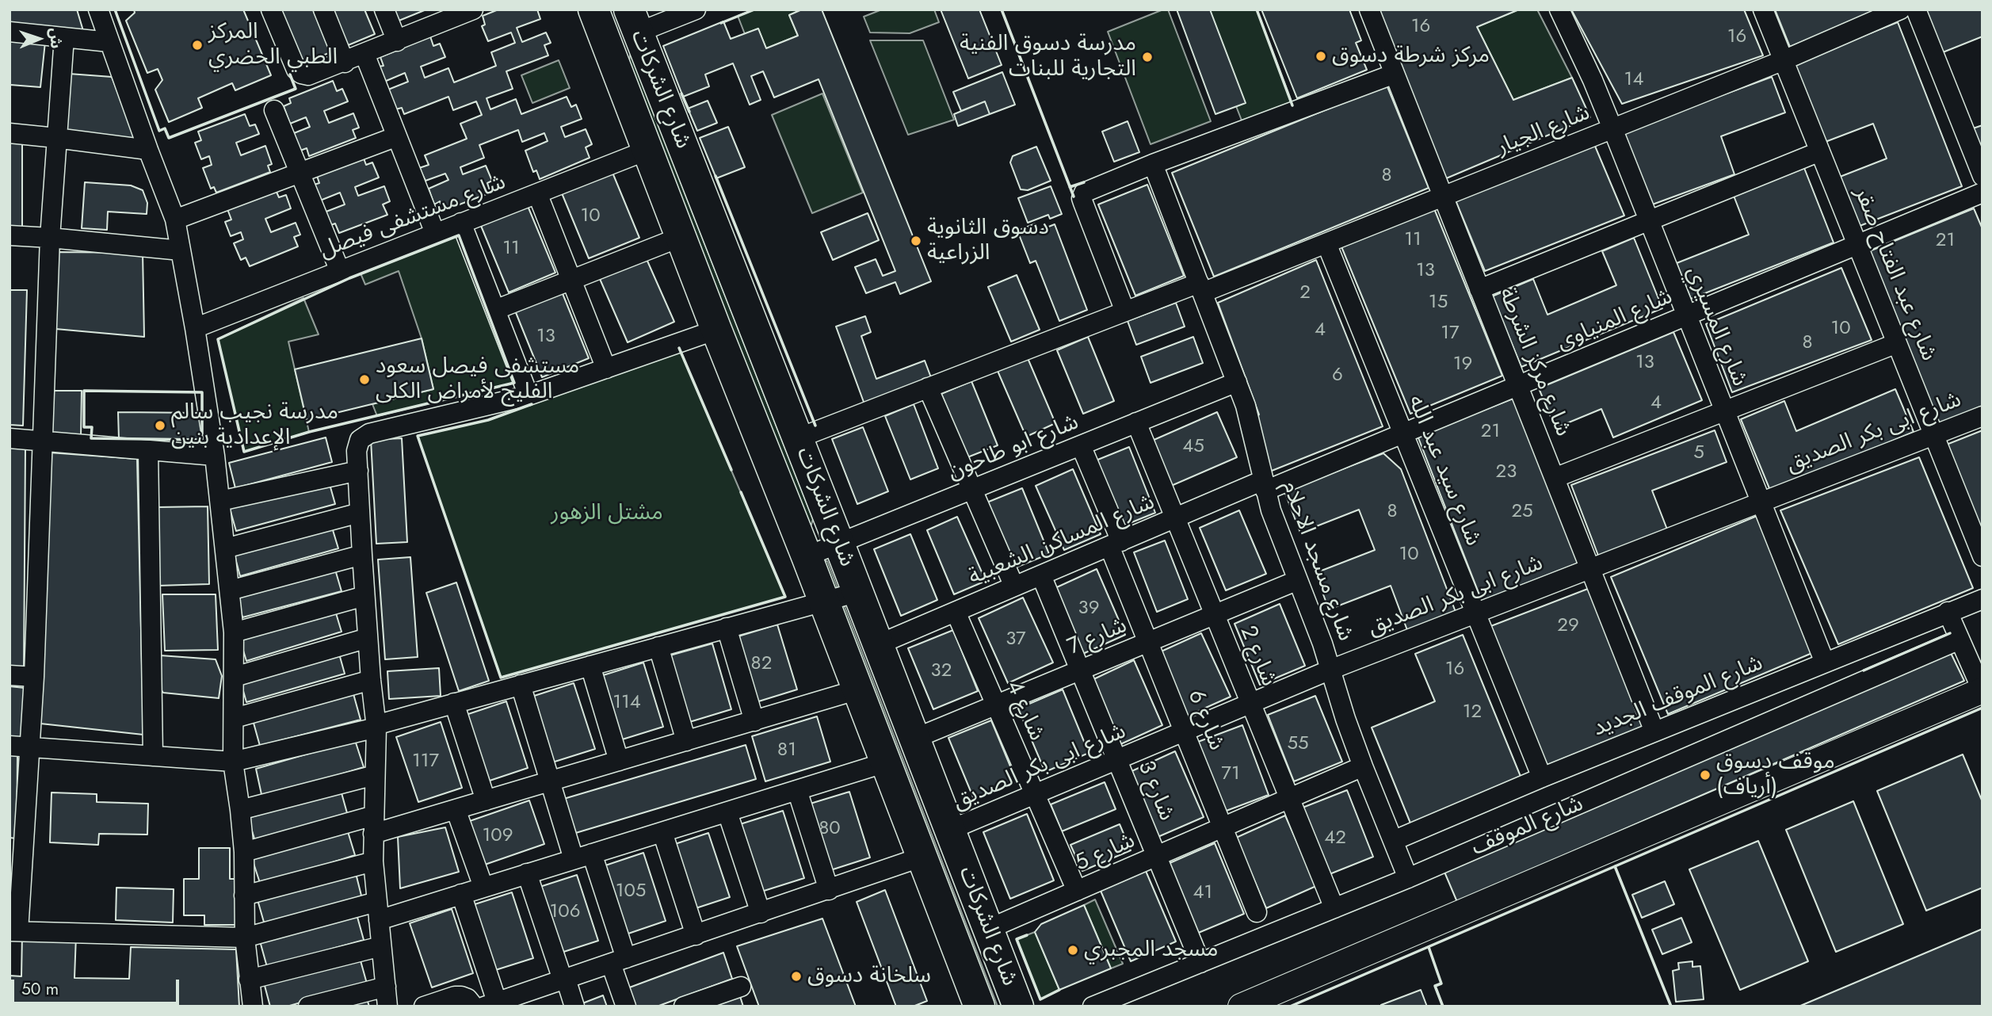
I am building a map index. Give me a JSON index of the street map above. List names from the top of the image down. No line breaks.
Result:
{"streets":{"main road":["شارع الشركات"],"street":["شارع الجيار","شارع مستشفى فيصل","شارع عبد الفتاح صقر","شارع المنياوى","شارع المسيري","شارع مركز الشرطة","شارع ابى بكر الصديق","شارع ابو طاحون","شارع سيد عبد الله","شارع المساكن الشعبية","شارع مسجد الاحلام","شارع 7","شارع 2","شارع الموقف الجديد","شارع 4","شارع 6","شارع 3","شارع الموقف","شارع 5"]},"crossings":[["شارع الشركات","شارع الجيار"],["شارع الشركات","شارع مستشفى فيصل"],["شارع الشركات","شارع ابى بكر الصديق"],["شارع الشركات","شارع ابو طاحون"],["شارع الشركات","شارع المساكن الشعبية"],["شارع الشركات","شارع 7"],["شارع الشركات","شارع 5"],["شارع الجيار","شارع عبد الفتاح صقر"],["شارع الجيار","شارع المسيري"],["شارع الجيار","شارع مركز الشرطة"],["شارع الجيار","شارع سيد عبد الله"],["شارع الجيار","شارع مسجد الاحلام"],["شارع عبد الفتاح صقر","شارع المنياوى"],["شارع عبد الفتاح صقر","شارع ابى بكر الصديق"],["شارع المنياوى","شارع المسيري"],["شارع المنياوى","شارع مركز الشرطة"],["شارع المنياوى","شارع سيد عبد الله"],["شارع المنياوى","شارع المساكن الشعبية"],["شارع المنياوى","شارع مسجد الاحلام"],["شارع المسيري","شارع ابى بكر الصديق"],["شارع المسيري","شارع الموقف الجديد"],["شارع مركز الشرطة","شارع ابى بكر الصديق"],["شارع مركز الشرطة","شارع الموقف الجديد"],["شارع ابى بكر الصديق","شارع سيد عبد الله"],["شارع ابى بكر الصديق","شارع مسجد الاحلام"],["شارع ابى بكر الصديق","شارع 2"],["شارع ابى بكر الصديق","شارع 4"],["شارع ابى بكر الصديق","شارع 6"],["شارع ابى بكر الصديق","شارع 3"],["شارع ابو طاحون","شارع مسجد الاحلام"],["شارع ابو طاحون","شارع 2"],["شارع ابو طاحون","شارع 6"],["شارع سيد عبد الله","شارع الموقف الجديد"],["شارع المساكن الشعبية","شارع مسجد الاحلام"],["شارع المساكن الشعبية","شارع 2"],["شارع المساكن الشعبية","شارع 4"],["شارع المساكن الشعبية","شارع 6"],["شارع المساكن الشعبية","شارع 3"],["شارع مسجد الاحلام","شارع 7"],["شارع مسجد الاحلام","شارع الموقف الجديد"],["شارع مسجد الاحلام","شارع الموقف"],["شارع مسجد الاحلام","شارع 5"],["شارع 7","شارع 2"],["شارع 7","شارع 4"],["شارع 7","شارع 6"],["شارع 7","شارع 3"],["شارع 2","شارع الموقف"],["شارع 2","شارع 5"],["شارع 4","شارع 5"],["شارع 6","شارع 5"],["شارع 3","شارع الموقف"],["شارع 3","شارع 5"]],"parks":["مشتل الزهور"],"places":["المركز الطبي الحضري","مركز شرطة دسوق","مدرسة دسوق الفنية التجارية للبنات","دسوق الثانوية الزراعية","مستشفى فيصل سعود الفليج لأمراض الكلى","مدرسة نجيب سالم الإعدادية بنين","موقف دسوق (أرياف)","مسجد المجبري","سلخانة دسوق"],"house_numbers":["16","16","14","8","10","11","21","11","13","2","15","10","4","17","13","8","13","19","6","4","21","45","5","23","8","25","10","39","29","37","82","16","32","114","12","55","81","117","71","80","109","42","105","41","106"],"scale_bar":"50 m","north":"right"}
